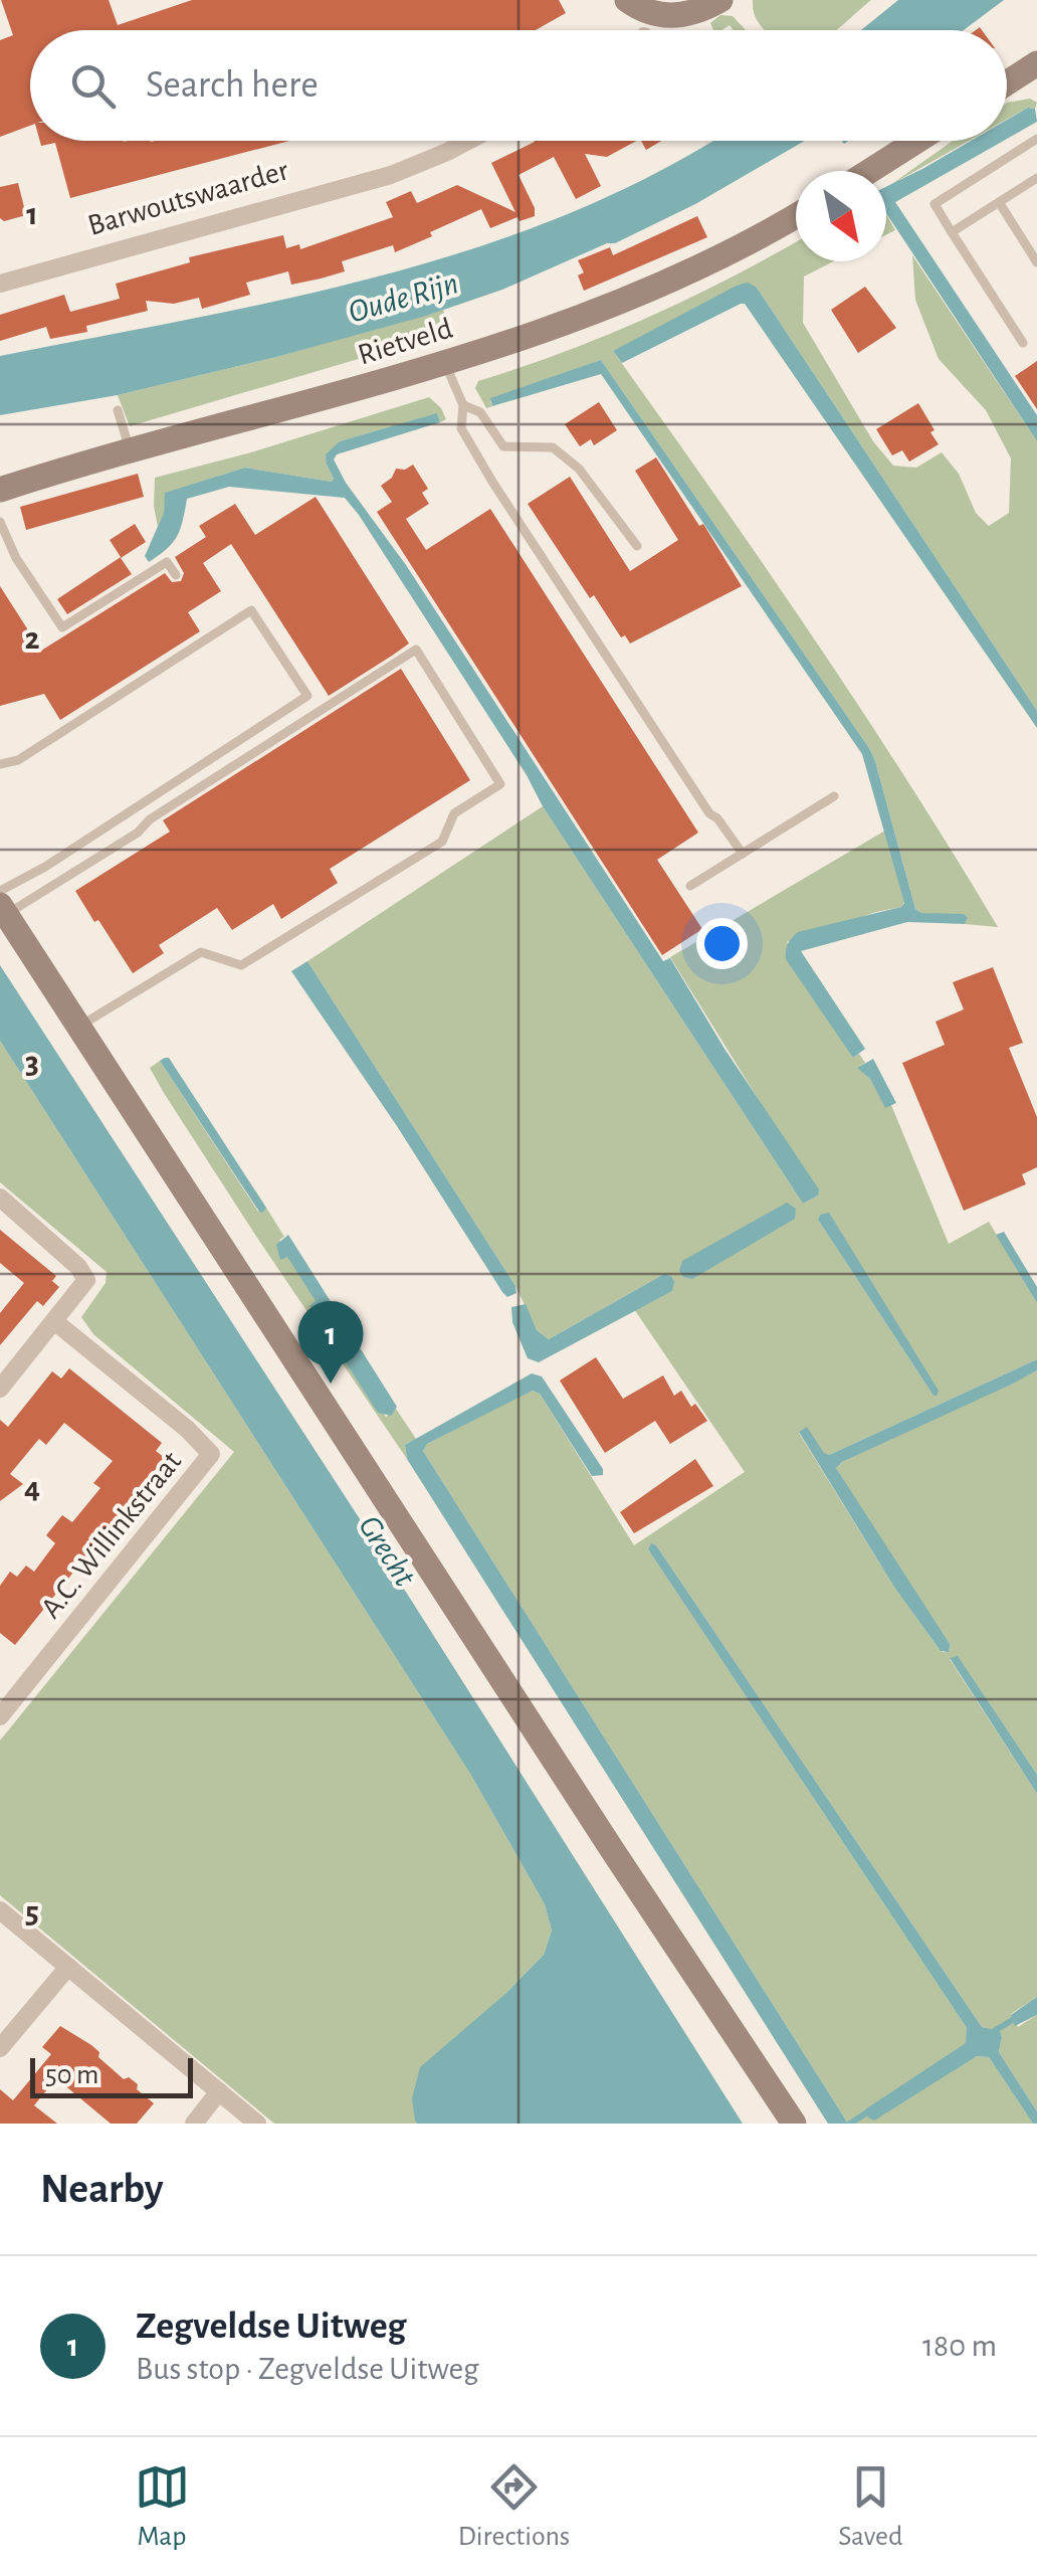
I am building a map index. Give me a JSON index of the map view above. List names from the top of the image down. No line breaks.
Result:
{"streets":{"street":["Barwoutswaarder","Rietveld","A.C. Willinkstraat"]},"water":["Oude Rijn","Grecht"],"scale_bar":"50 m","north":"bottom right","page":{"search":"Search here","pins":"1","scale":"50 m","heading":"Nearby","list":[{"mark":"1","name":"Zegveldse Uitweg","note":"Bus stop · Zegveldse Uitweg","value":"180 m"}],"nav":["Map","Directions","Saved"]},"grid":{"rows":["1","2","3","4","5"]}}
